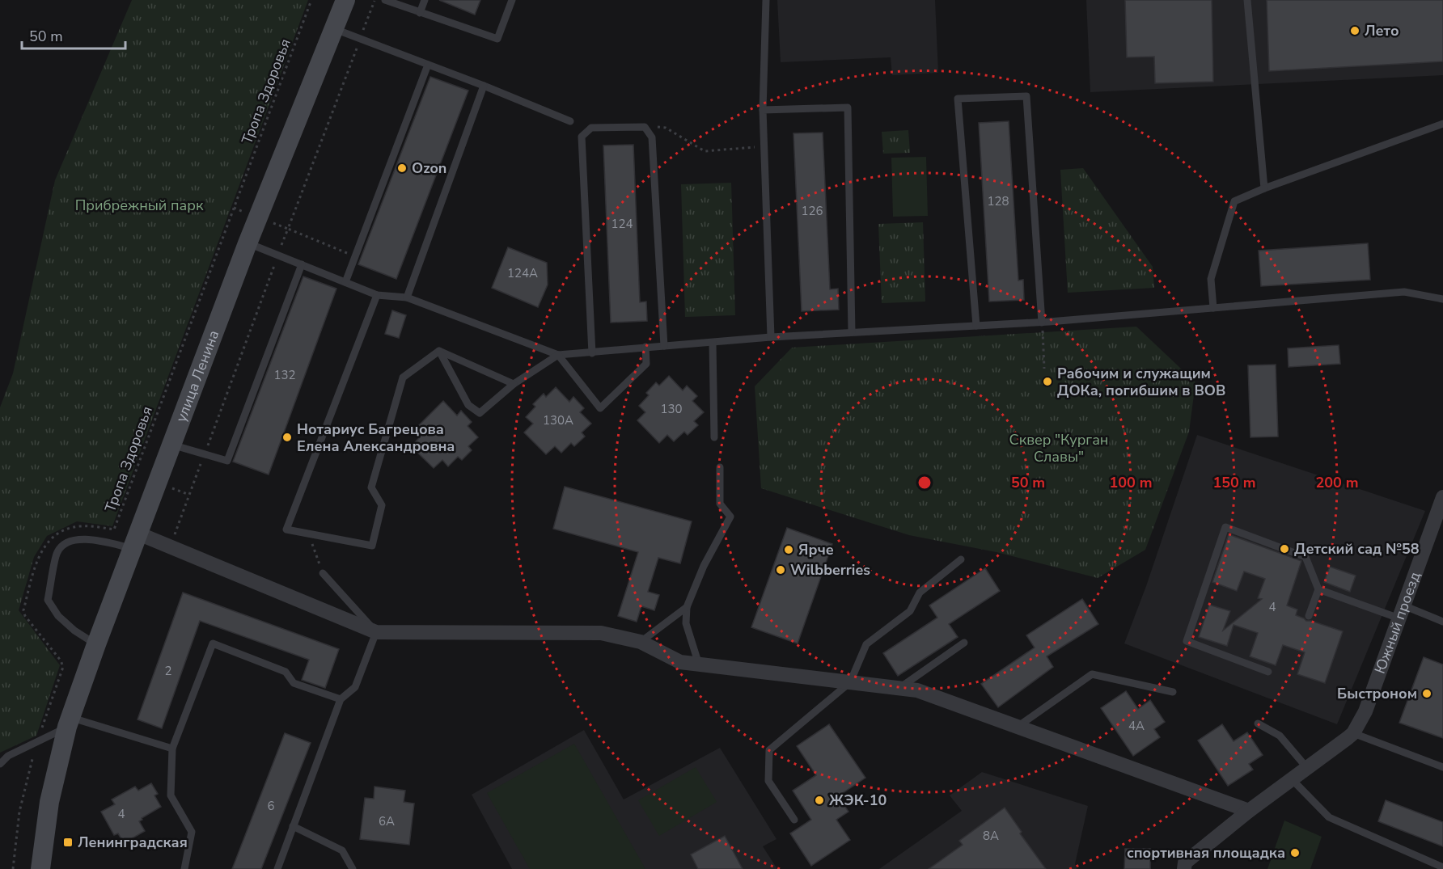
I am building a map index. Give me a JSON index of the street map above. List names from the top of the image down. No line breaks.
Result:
{"streets":{"street":["улица Ленина","Южный проезд"],"path":["Тропа Здоровья"]},"parks":["Прибрежный парк","Сквер \"Курган Славы\""],"places":{"other":["Лето","Ozon","Рабочим и служащим ДОКа, погибшим в ВОВ","Нотариус Багрецова Елена Александровна","Детский сад №58","Ярче","Wilbberries","Быстроном","ЖЭК-10","спортивная площадка"],"transit":["Ленинградская"]},"house_numbers":["128","126","124","124А","132","130","130А","4","2","4А","6","4","6А","8А"],"scale_bar":"50 m","rings":["50 m","100 m","150 m","200 m"]}
